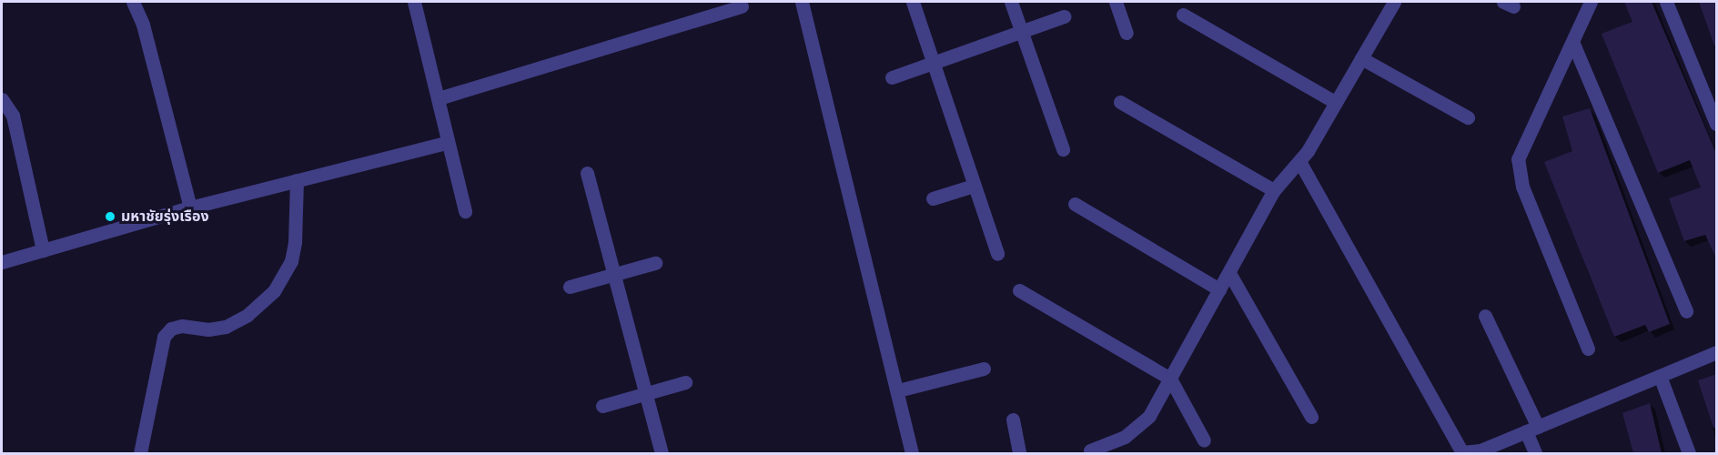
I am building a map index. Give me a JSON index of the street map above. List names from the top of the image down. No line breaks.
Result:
{"places":["มหาชัยรุ่งเรือง"]}
